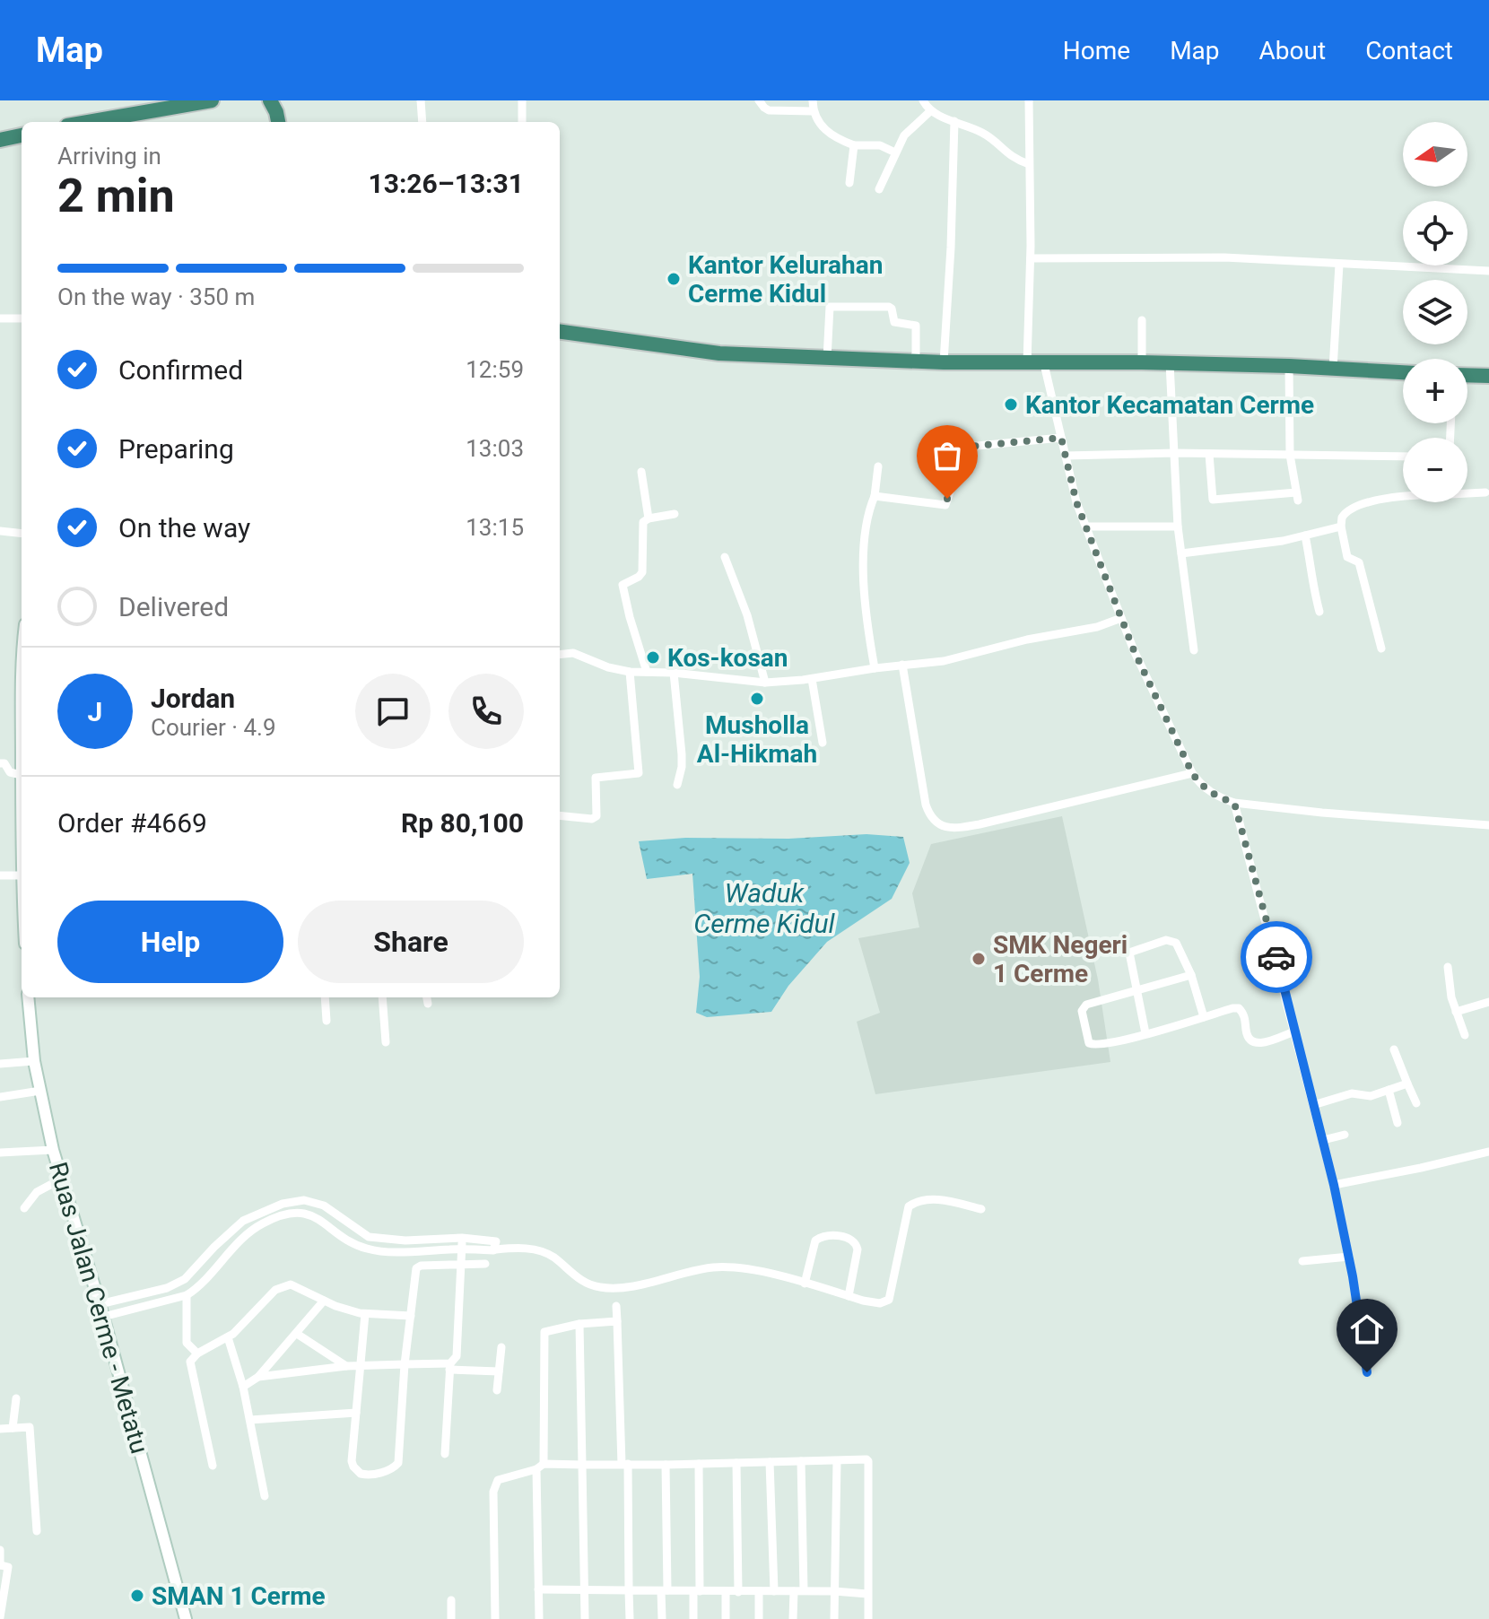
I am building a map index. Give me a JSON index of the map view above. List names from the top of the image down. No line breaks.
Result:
{"streets":{"main road":["Ruas Jalan Cerme - Metatu"]},"water":["Waduk Cerme Kidul"],"places":["Kantor Kelurahan Cerme Kidul","Kantor Kecamatan Cerme","Kos-kosan","Musholla Al-Hikmah","SMK Negeri 1 Cerme","SMAN 1 Cerme"],"north":"left","page":{"header":"Map","nav":["Home","Map","About","Contact"],"map_buttons":["+","−"],"heading":["2 min","Arriving in","13:26–13:31"],"panel":["Jordan","Courier · 4.9","Order #4669","Rp 80,100"],"bar":"On the way · 350 m","list":[["Confirmed","12:59"],["Preparing","13:03"],["On the way","13:15"],"Delivered"],"round":"J","buttons":["Help","Share"]}}
